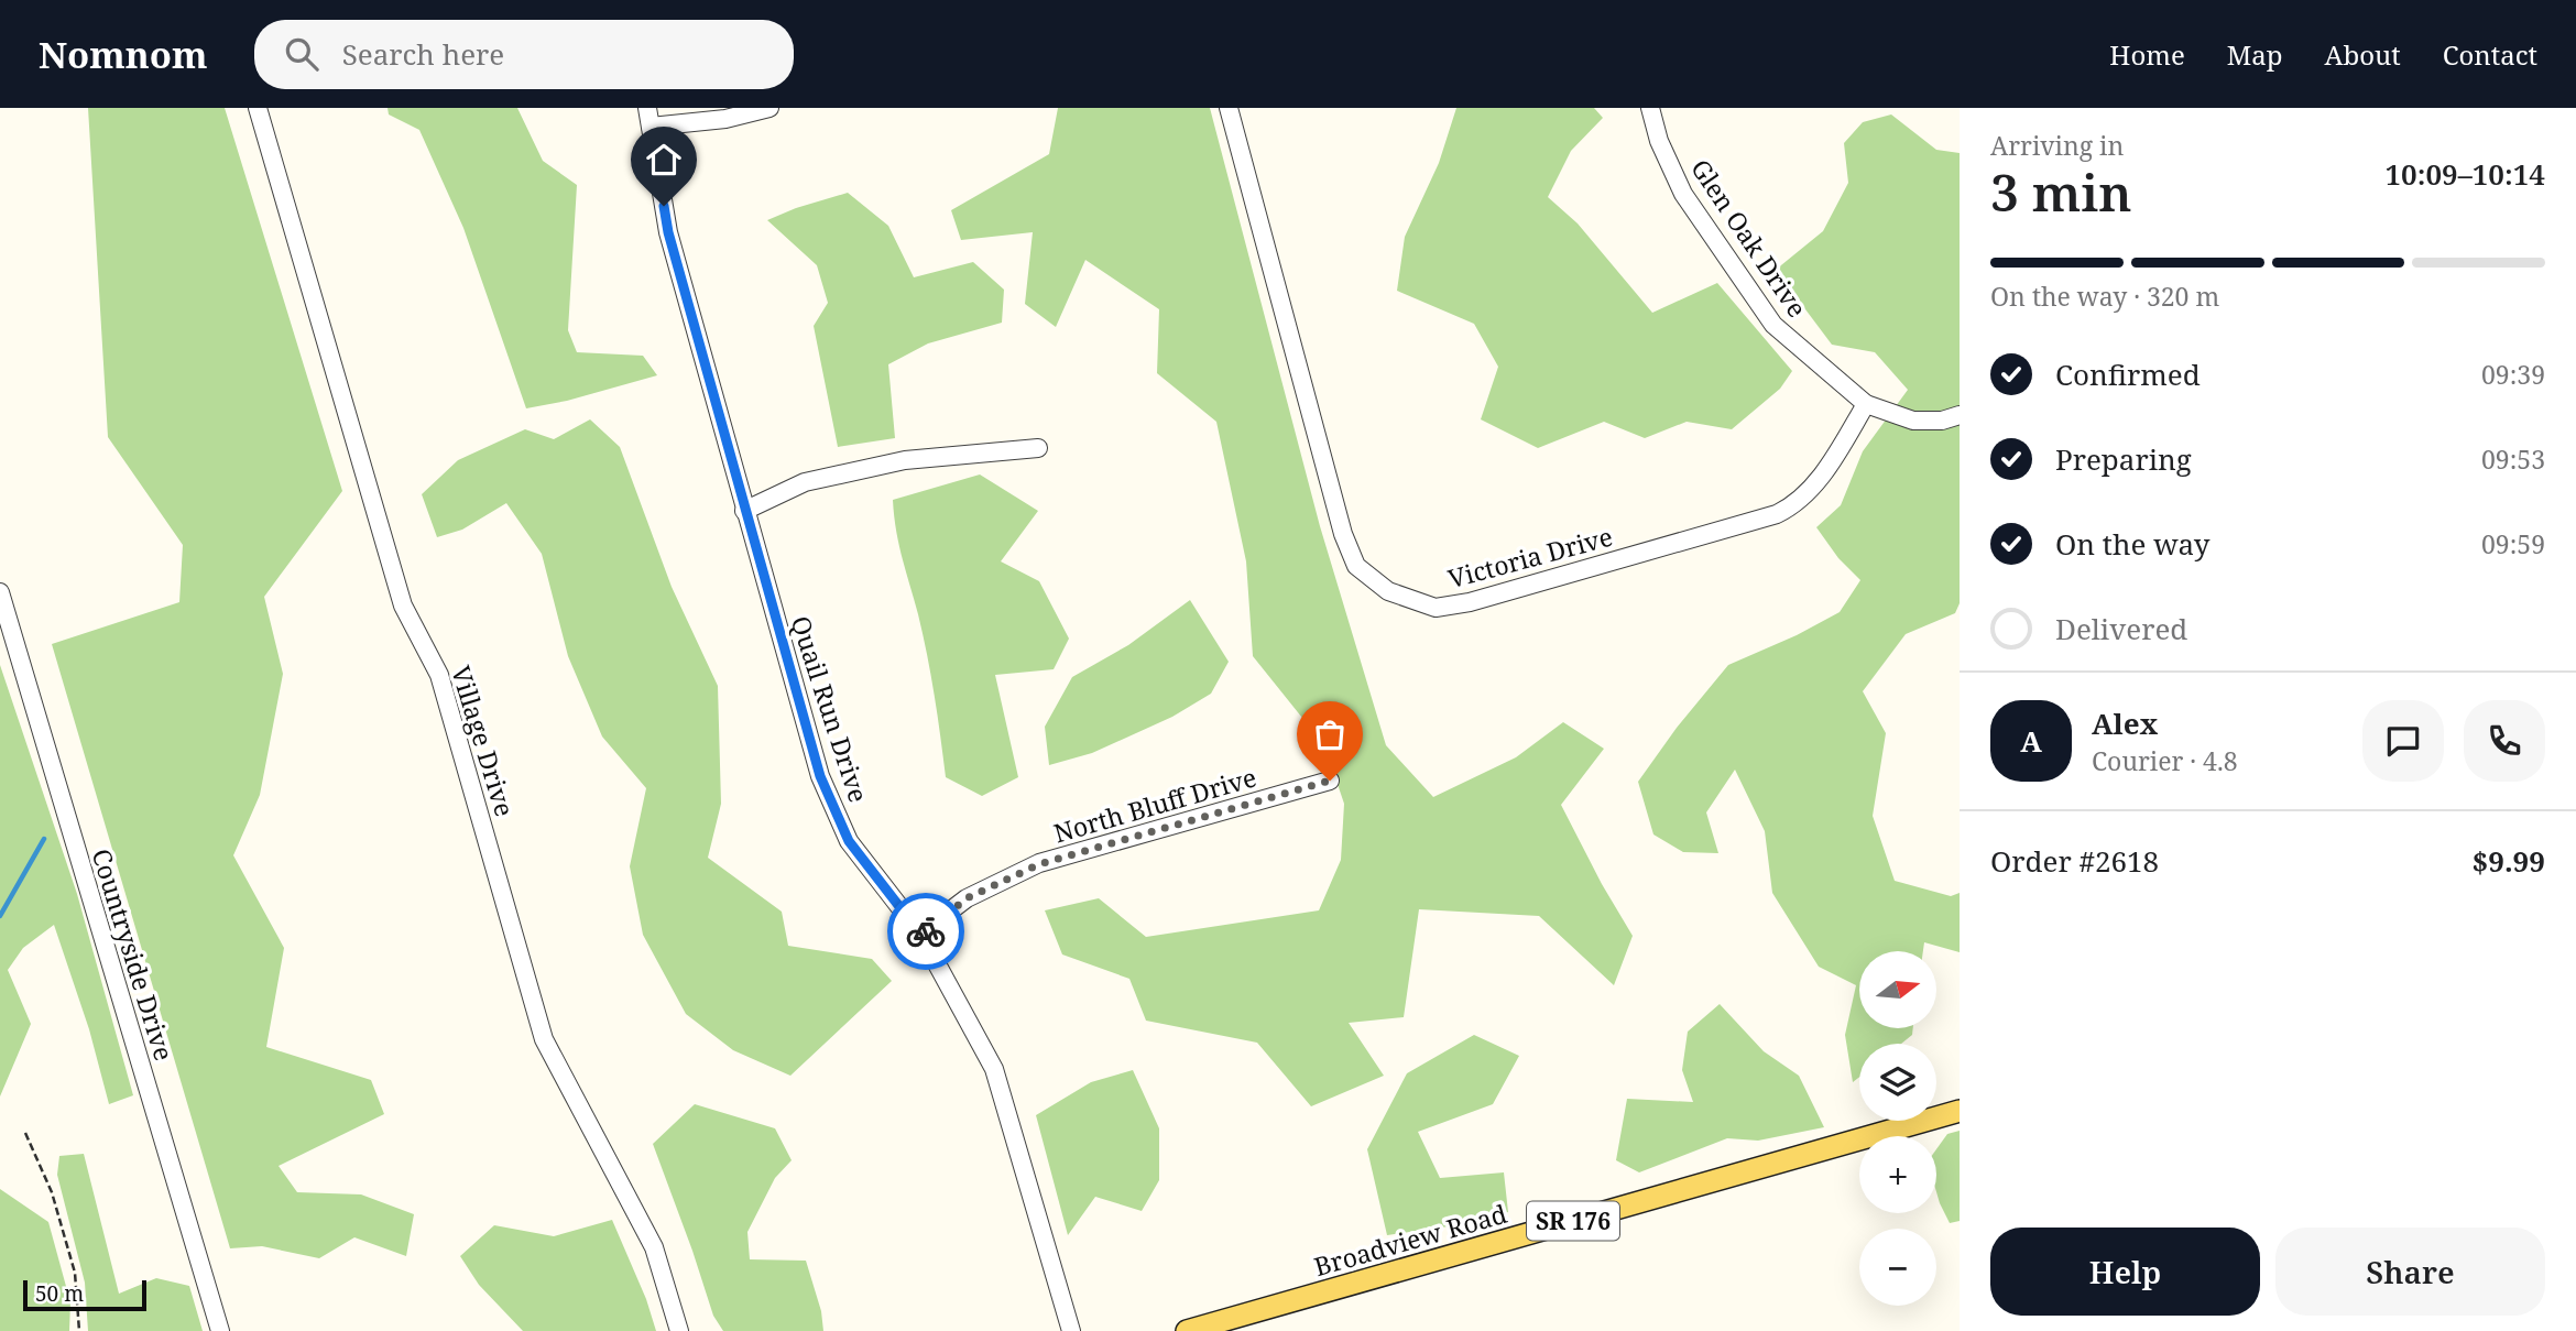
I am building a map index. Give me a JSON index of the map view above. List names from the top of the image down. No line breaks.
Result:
{"streets":{"main road":["SR 176","Broadview Road"],"street":["Glen Oak Drive","Victoria Drive","Quail Run Drive","Village Drive","North Bluff Drive","Countryside Drive"]},"crossings":[["Glen Oak Drive","Victoria Drive"],["Quail Run Drive","North Bluff Drive"]],"scale_bar":"50 m","north":"right","page":{"header":"Nomnom","search":"Search here","nav":["Home","Map","About","Contact"],"heading":["3 min","Arriving in","10:09–10:14"],"panel":["Alex","Courier · 4.8","Order #2618","$9.99"],"bar":"On the way · 320 m","list":[["Confirmed","09:39"],["Preparing","09:53"],["On the way","09:59"],"Delivered"],"round":"A","map_buttons":["+","−"],"buttons":["Help","Share"],"scale":"50 m"}}
